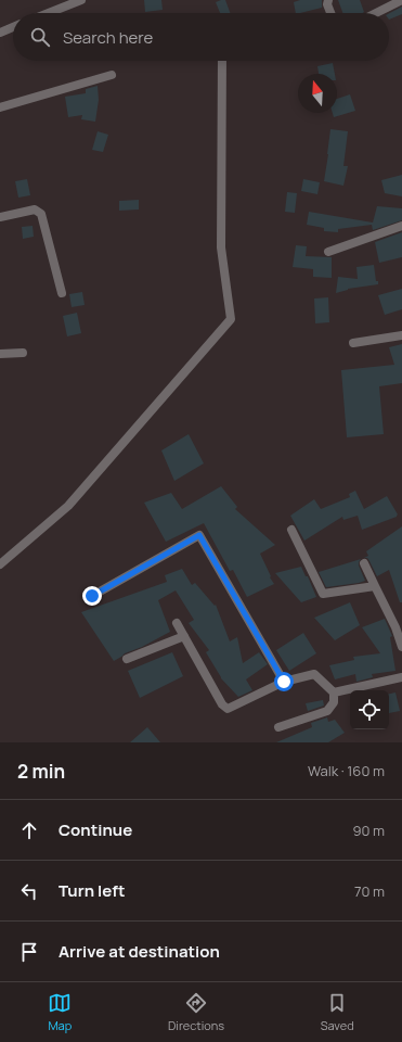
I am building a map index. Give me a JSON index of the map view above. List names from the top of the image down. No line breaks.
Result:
{"north":"top","page":{"search":"Search here","heading":["2 min","Walk · 160 m"],"list":[["Continue","90 m"],["Turn left","70 m"],"Arrive at destination"],"nav":["Map","Directions","Saved"]}}
